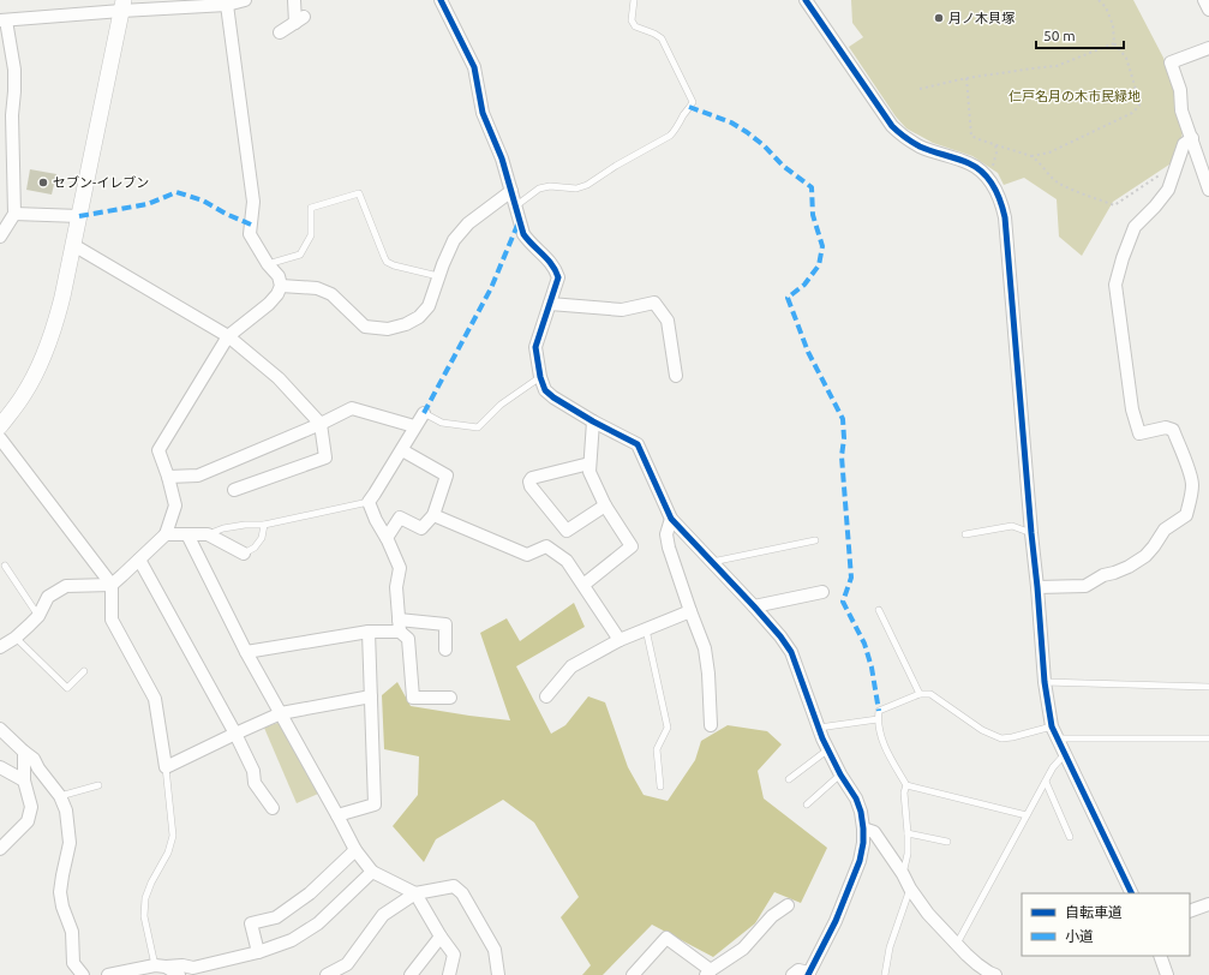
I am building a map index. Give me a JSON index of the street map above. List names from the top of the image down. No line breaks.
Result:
{"parks":["仁戸名月の木市民緑地"],"places":["月ノ木貝塚","セブン-イレブン"],"legend":["自転車道","小道"],"scale_bar":"50 m"}
